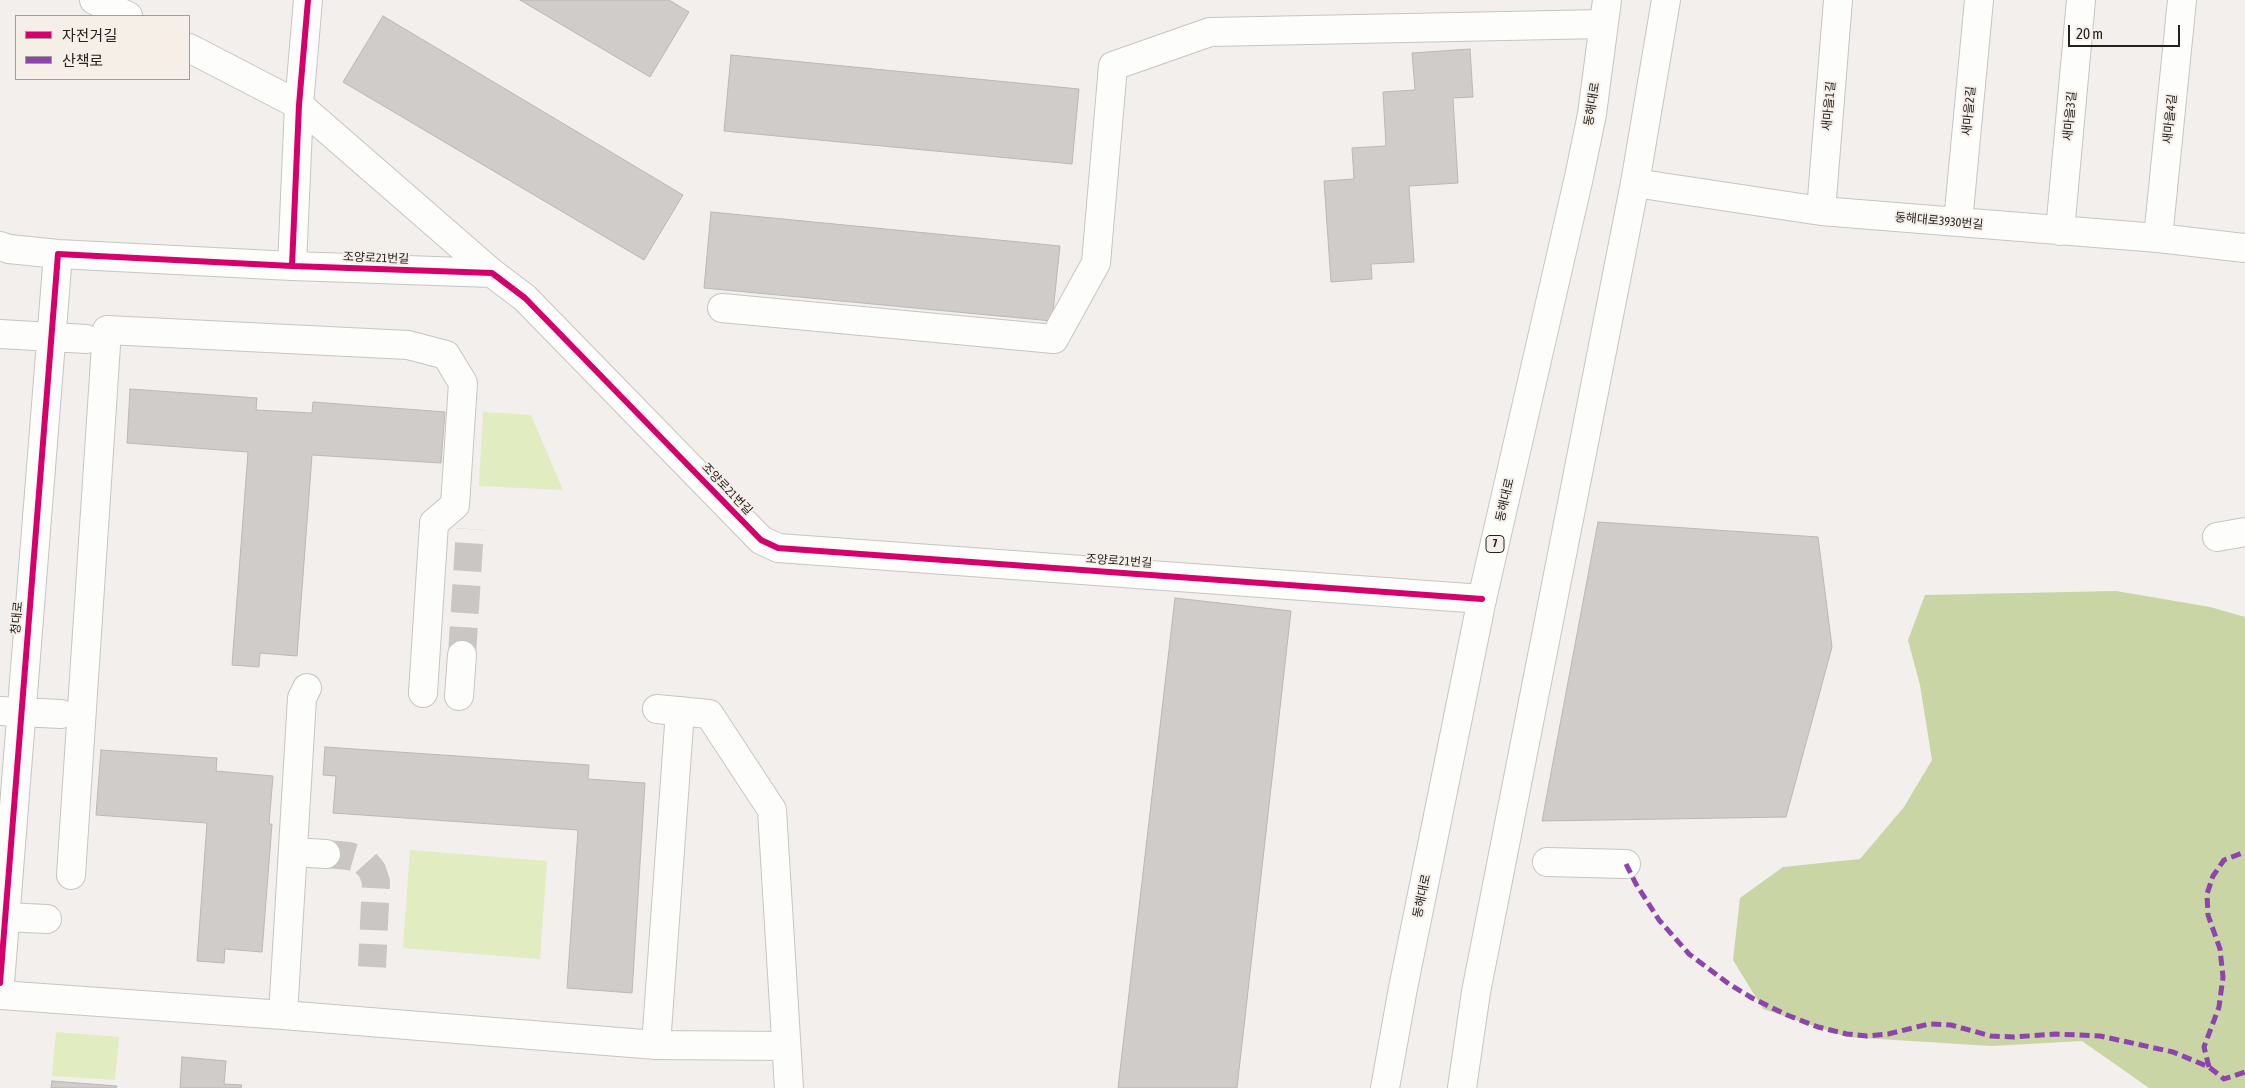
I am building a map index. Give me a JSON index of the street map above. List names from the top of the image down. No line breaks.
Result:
{"streets":{"street":["동해대로","새마을1길","새마을2길","새마을3길","새마을4길","동해대로3930번길","조양로21번길","7","청대로"]},"crossings":[["동해대로","조양로21번길"],["새마을1길","동해대로3930번길"],["새마을2길","동해대로3930번길"],["새마을3길","동해대로3930번길"],["새마을4길","동해대로3930번길"],["조양로21번길","청대로"]],"legend":["자전거길","산책로"],"scale_bar":"20 m"}
